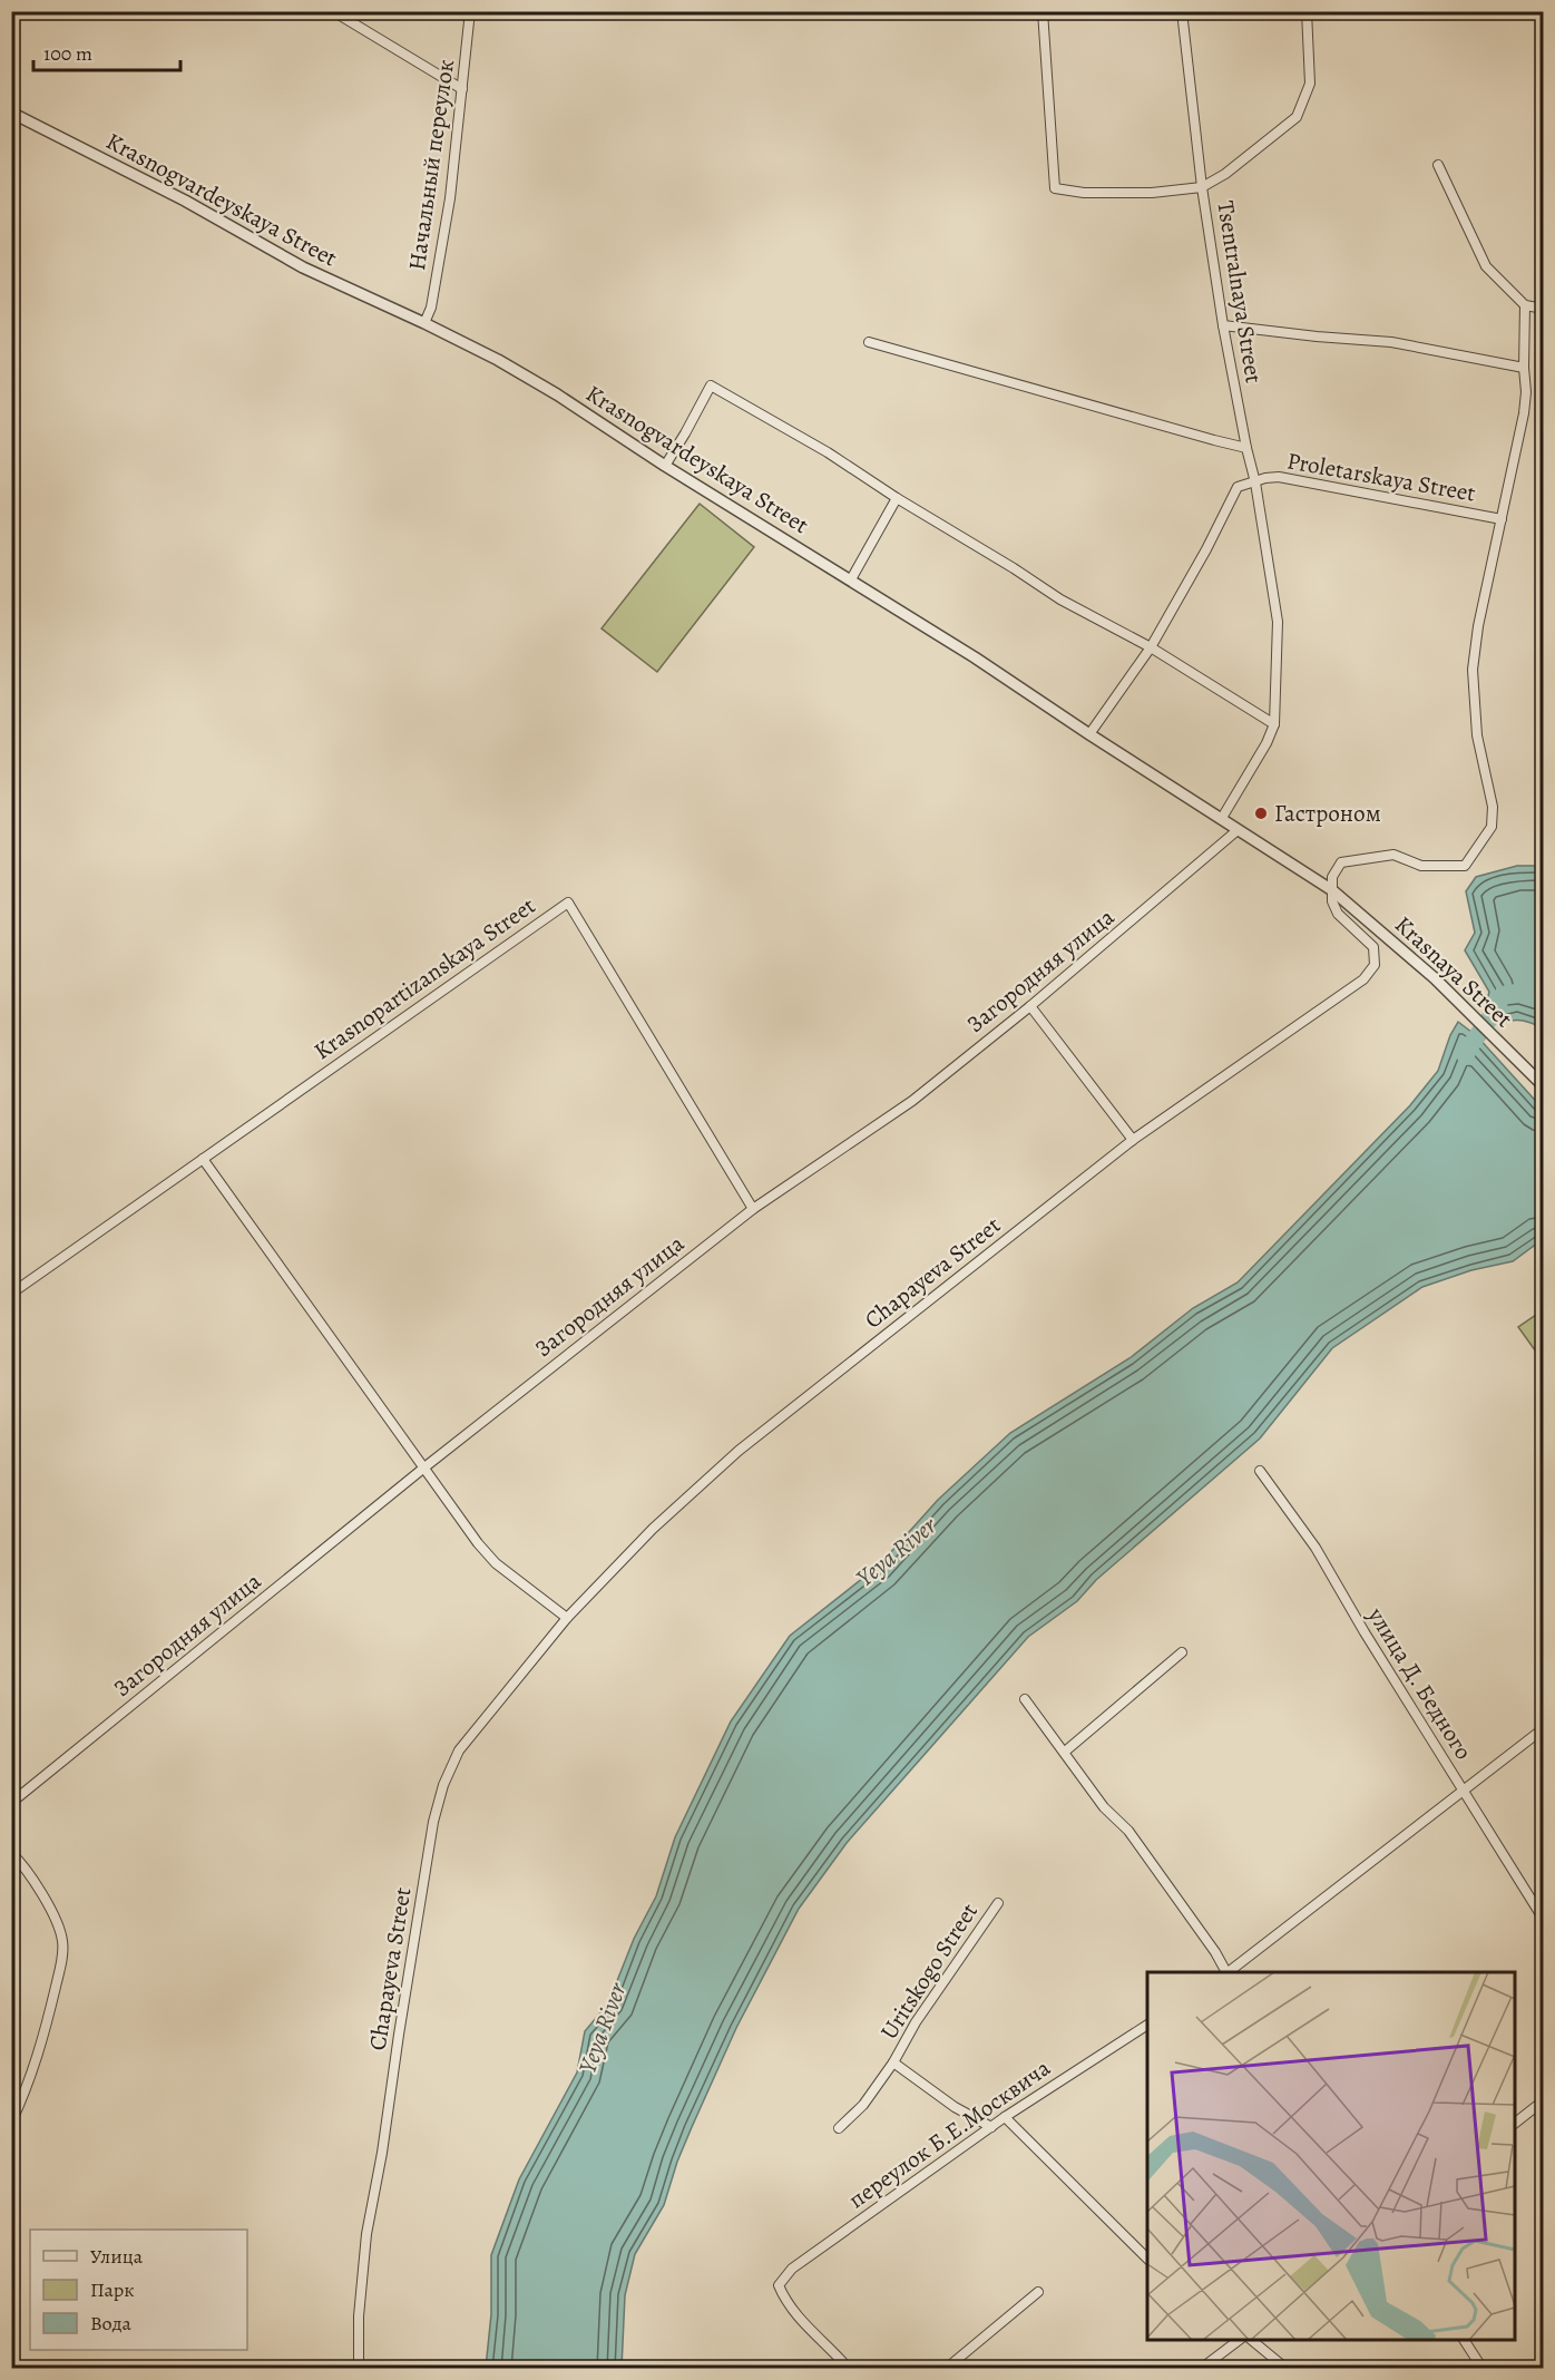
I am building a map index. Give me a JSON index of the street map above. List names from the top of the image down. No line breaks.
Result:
{"streets":{"street":["Начальный переулок","Krasnogvardeyskaya Street","Tsentralnaya Street","Proletarskaya Street","Загородняя улица","Krasnaya Street","Krasnopartizanskaya Street","Chapayeva Street","улица Д. Бедного","Uritskogo Street","переулок Б.Е.Москвича"]},"crossings":[["Начальный переулок","Krasnogvardeyskaya Street"],["Krasnogvardeyskaya Street","Tsentralnaya Street"],["Krasnogvardeyskaya Street","Proletarskaya Street"],["Krasnogvardeyskaya Street","Загородняя улица"],["Krasnogvardeyskaya Street","Krasnaya Street"],["Krasnogvardeyskaya Street","Chapayeva Street"],["Tsentralnaya Street","Proletarskaya Street"],["Proletarskaya Street","Krasnaya Street"],["Proletarskaya Street","Chapayeva Street"],["Загородняя улица","Krasnopartizanskaya Street"],["Krasnaya Street","Chapayeva Street"],["Uritskogo Street","переулок Б.Е.Москвича"]],"water":["Yeya River"],"places":["Гастроном"],"legend":["Улица","Парк","Вода"],"scale_bar":"100 m"}
